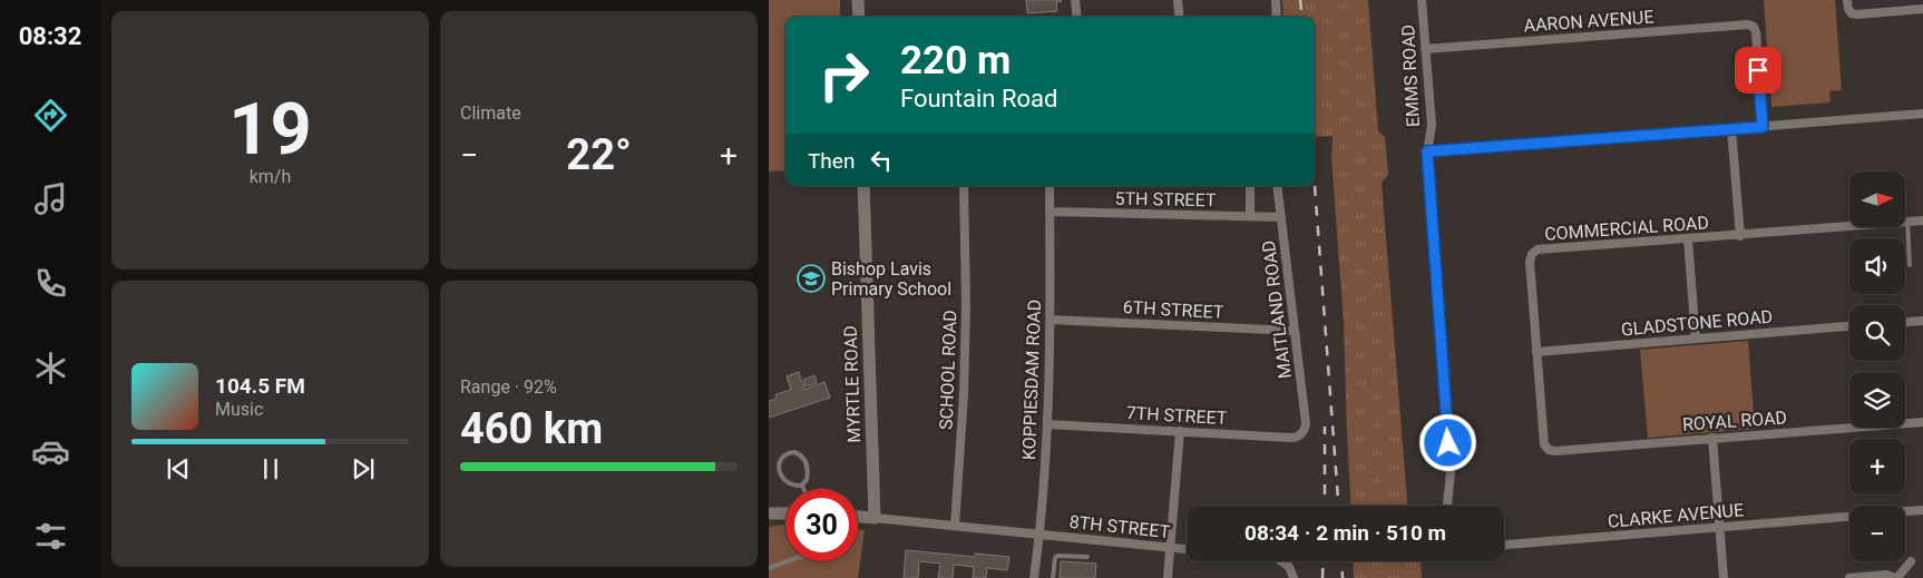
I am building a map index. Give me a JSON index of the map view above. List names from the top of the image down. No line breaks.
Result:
{"streets":{"street":["AARON AVENUE","EMMS ROAD","5TH STREET","COMMERCIAL ROAD","6TH STREET","MAITLAND ROAD","GLADSTONE ROAD","SCHOOL ROAD","KOPPIESDAM ROAD","MYRTLE ROAD","7TH STREET","ROYAL ROAD","CLARKE AVENUE","8TH STREET"]},"crossings":[["AARON AVENUE","EMMS ROAD"],["5TH STREET","MAITLAND ROAD"],["5TH STREET","KOPPIESDAM ROAD"],["COMMERCIAL ROAD","GLADSTONE ROAD"],["COMMERCIAL ROAD","ROYAL ROAD"],["6TH STREET","MAITLAND ROAD"],["6TH STREET","KOPPIESDAM ROAD"],["MAITLAND ROAD","7TH STREET"],["SCHOOL ROAD","8TH STREET"],["KOPPIESDAM ROAD","7TH STREET"],["KOPPIESDAM ROAD","8TH STREET"],["MYRTLE ROAD","8TH STREET"]],"places":{"school or university":["Bishop Lavis Primary School"]},"north":"right","page":{"tabs":"08:32","tile":[["19","km/h"],"Climate",["Range · 92%","460 km"]],"turn":["220 m","Fountain Road"],"heat":["−","22°","+"],"then":"Then","map_buttons":["+","−"],"song":["104.5 FM","Music"],"limit":"30","trip":"08:34 · 2 min · 510 m"}}
